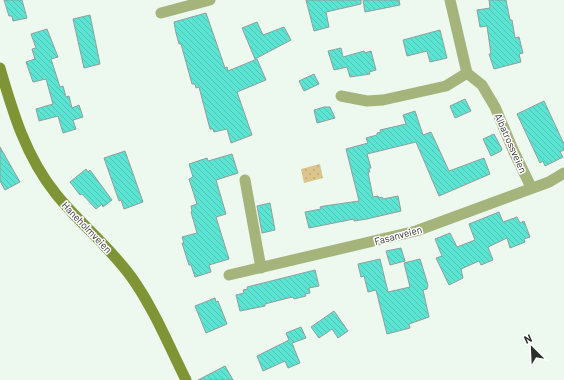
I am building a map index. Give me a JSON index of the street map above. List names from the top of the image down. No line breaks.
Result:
{"streets":{"main road":["Haneholmveien"],"street":["Albatrossveien","Fasanveien"]},"crossings":[["Albatrossveien","Fasanveien"]],"north":"top left"}
